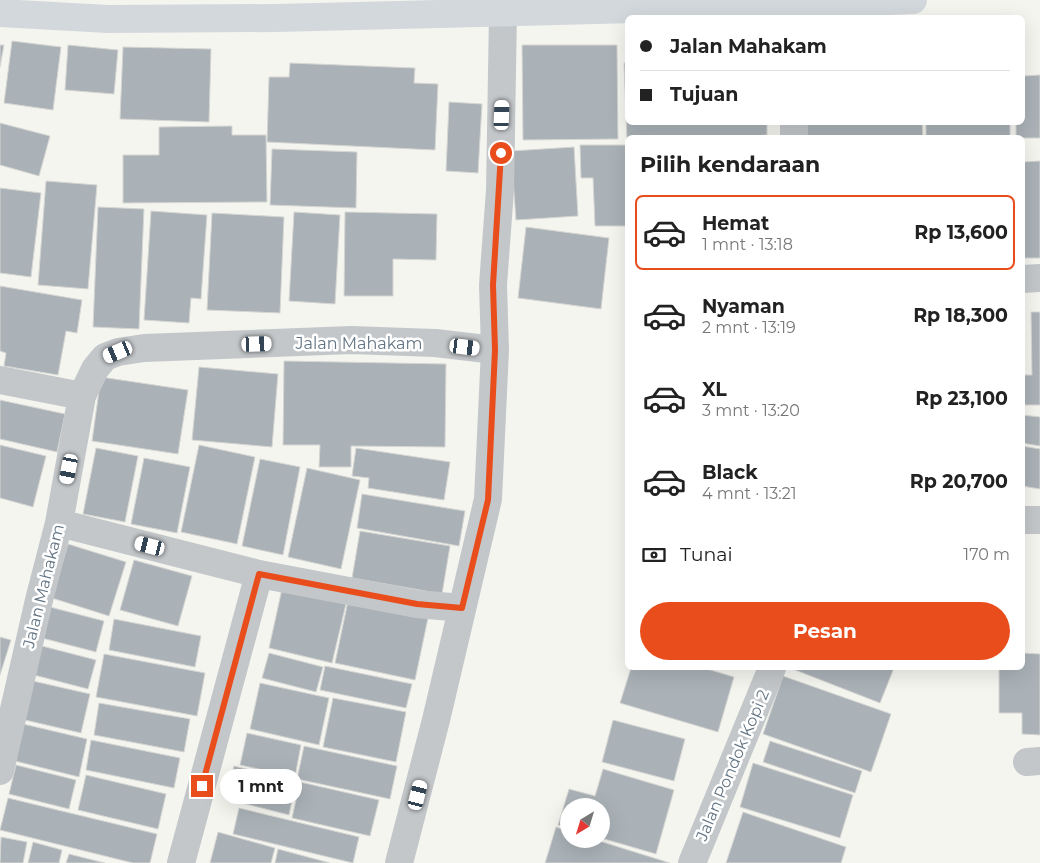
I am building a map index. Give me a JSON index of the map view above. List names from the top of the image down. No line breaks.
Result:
{"streets":{"street":["Jalan Mahakam","Jalan Pondok Kopi 2"]},"north":"bottom left","page":{"banner":["Jalan Mahakam","Tujuan"],"heading":"Pilih kendaraan","list":[{"name":"Hemat","note":"1 mnt · 13:18","value":"Rp 13,600"},{"name":"Nyaman","note":"2 mnt · 13:19","value":"Rp 18,300"},{"name":"XL","note":"3 mnt · 13:20","value":"Rp 23,100"},{"name":"Black","note":"4 mnt · 13:21","value":"Rp 20,700"}],"pay":["Tunai","170 m"],"buttons":"Pesan","bubble":"1 mnt"}}
